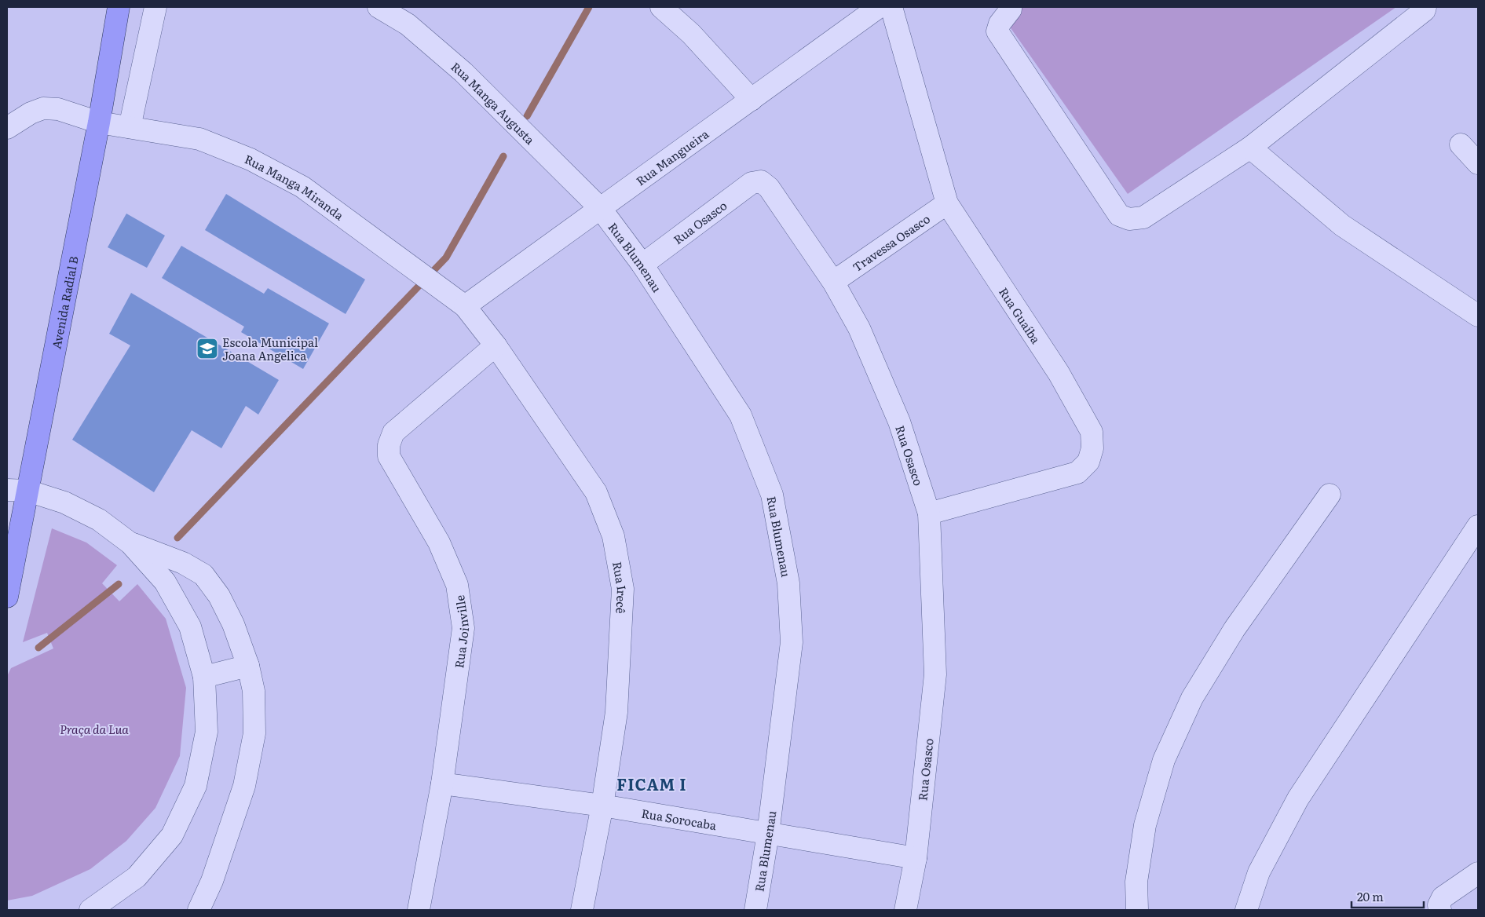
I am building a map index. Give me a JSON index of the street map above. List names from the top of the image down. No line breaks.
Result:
{"streets":{"main road":["Avenida Radial B"],"street":["Rua Manga Augusta","Rua Mangueira","Rua Manga Miranda","Rua Osasco","Travessa Osasco","Rua Blumenau","Rua Guaíba","Rua Irecê","Rua Joinville","Rua Sorocaba"]},"crossings":[["Rua Manga Augusta","Rua Mangueira"],["Rua Manga Augusta","Rua Blumenau"],["Rua Mangueira","Rua Manga Miranda"],["Rua Mangueira","Rua Blumenau"],["Rua Mangueira","Rua Irecê"],["Rua Manga Miranda","Avenida Radial B"],["Rua Manga Miranda","Rua Irecê"],["Rua Osasco","Travessa Osasco"],["Rua Osasco","Rua Blumenau"],["Rua Osasco","Rua Guaíba"],["Rua Osasco","Rua Sorocaba"],["Travessa Osasco","Rua Guaíba"],["Rua Blumenau","Rua Sorocaba"],["Rua Irecê","Rua Joinville"],["Rua Irecê","Rua Sorocaba"],["Rua Joinville","Rua Sorocaba"]],"districts":["FICAM I"],"parks":["Praça da Lua"],"places":{"school or university":["Escola Municipal Joana Angelica"]},"scale_bar":"20 m"}
